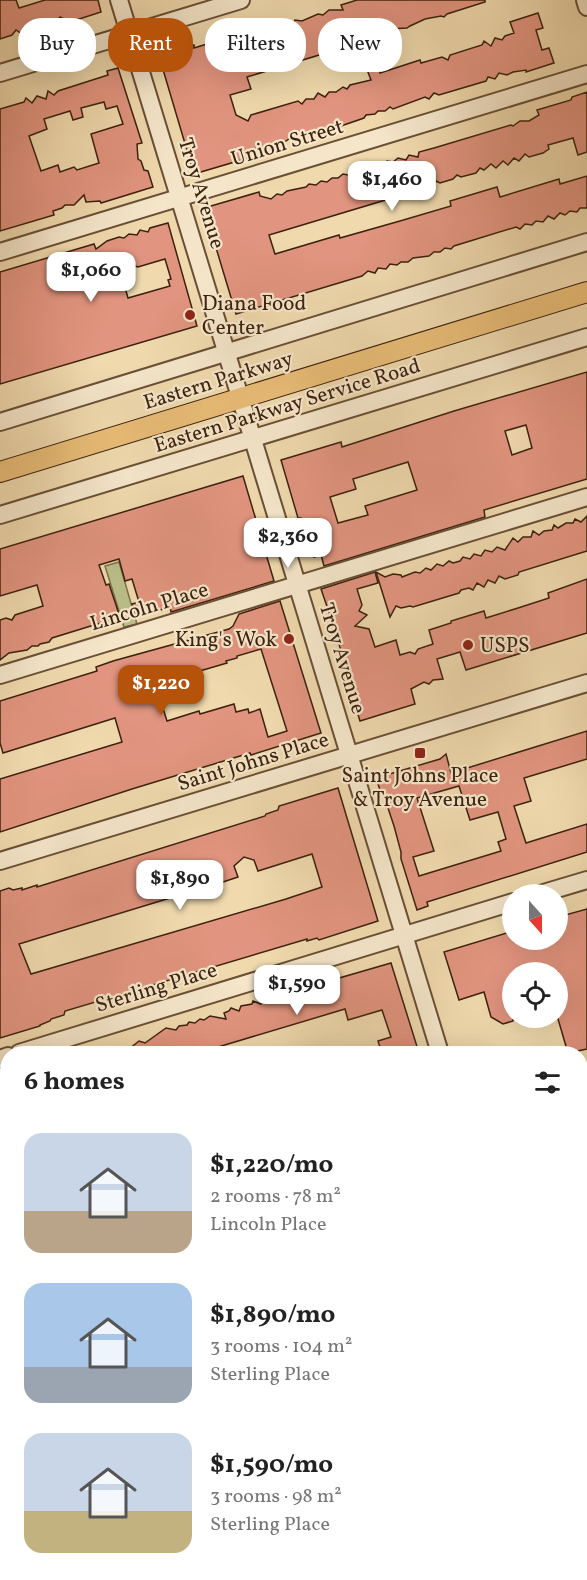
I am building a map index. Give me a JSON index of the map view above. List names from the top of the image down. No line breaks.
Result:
{"streets":{"main road":["Eastern Parkway"],"street":["Union Street","Troy Avenue","Eastern Parkway Service Road","Lincoln Place","Saint Johns Place","Sterling Place"]},"crossings":[["Union Street","Troy Avenue"],["Troy Avenue","Eastern Parkway"],["Troy Avenue","Eastern Parkway Service Road"],["Troy Avenue","Lincoln Place"],["Troy Avenue","Saint Johns Place"],["Troy Avenue","Sterling Place"]],"places":{"other":["Diana Food Center","King's Wok","USPS"],"transit":["Saint Johns Place & Troy Avenue"]},"north":"bottom","page":{"chip":["Buy","Rent","Filters","New"],"price":["$1,460","$1,060","$2,360","$1,220","$1,890","$1,590"],"heading":"6 homes","list":[{"name":"$1,220/mo","note":"2 rooms · 78 m² · Lincoln Place"},{"name":"$1,890/mo","note":"3 rooms · 104 m² · Sterling Place"},{"name":"$1,590/mo","note":"3 rooms · 98 m² · Sterling Place"}]}}
